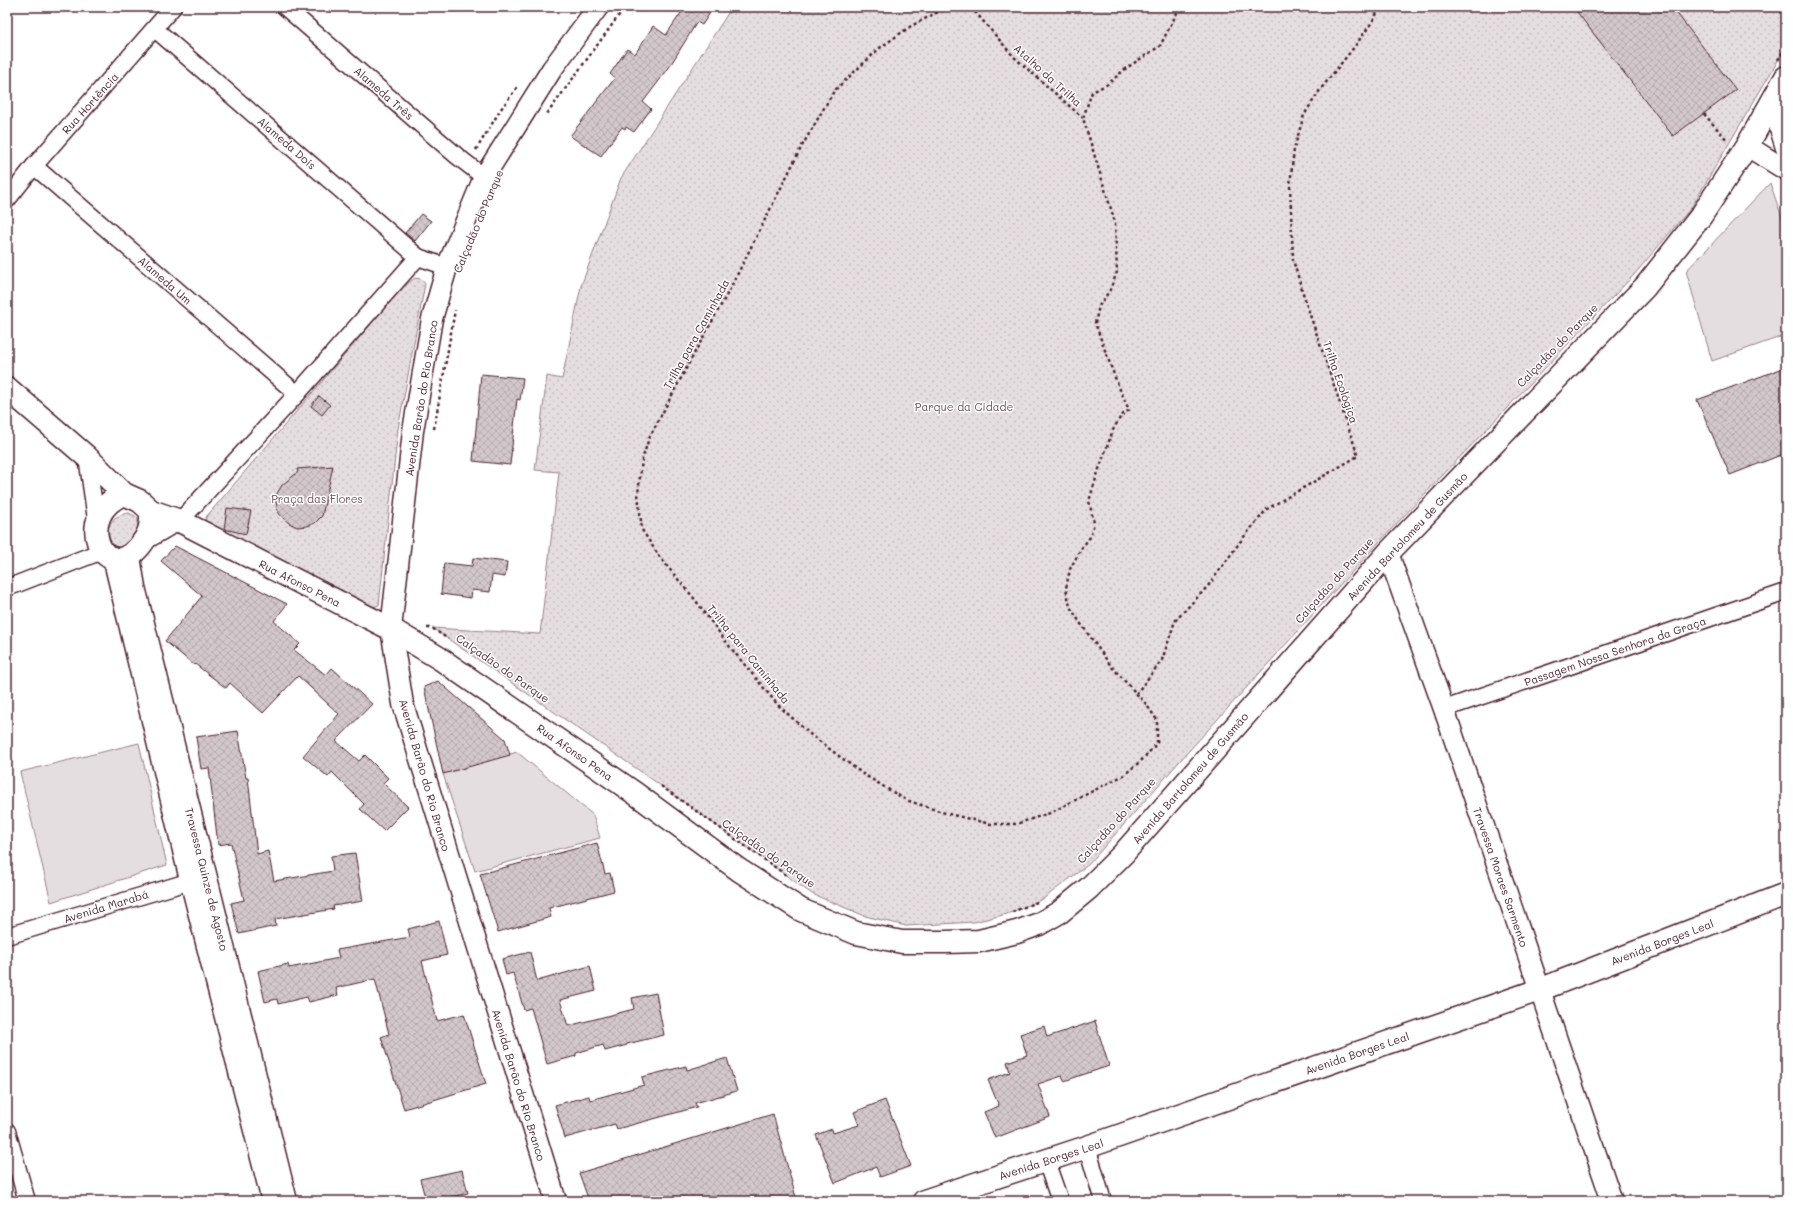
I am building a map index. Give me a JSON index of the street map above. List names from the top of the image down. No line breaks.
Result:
{"streets":{"main road":["Avenida Bartolomeu de Gusmão","Rua Afonso Pena","Avenida Borges Leal"],"street":["Alameda Três","Rua Hortência","Alameda Dois","Alameda Um","Avenida Barão do Rio Branco","Passagem Nossa Senhora da Graça","Travessa Moraes Sarmento","Travessa Quinze de Agosto","Avenida Marabá"],"path":["Atalho da Trilha","Calçadão do Parque","Trilha para Caminhada","Trilha Ecológica"]},"crossings":[["Atalho da Trilha","Trilha para Caminhada"],["Alameda Três","Avenida Barão do Rio Branco"],["Rua Hortência","Alameda Dois"],["Rua Hortência","Alameda Um"],["Trilha para Caminhada","Trilha Ecológica"],["Avenida Barão do Rio Branco","Rua Afonso Pena"],["Avenida Bartolomeu de Gusmão","Rua Afonso Pena"],["Avenida Bartolomeu de Gusmão","Travessa Moraes Sarmento"],["Rua Afonso Pena","Travessa Quinze de Agosto"],["Passagem Nossa Senhora da Graça","Travessa Moraes Sarmento"],["Travessa Moraes Sarmento","Avenida Borges Leal"],["Travessa Quinze de Agosto","Avenida Marabá"]],"parks":["Parque da Cidade","Praça das Flores"]}
